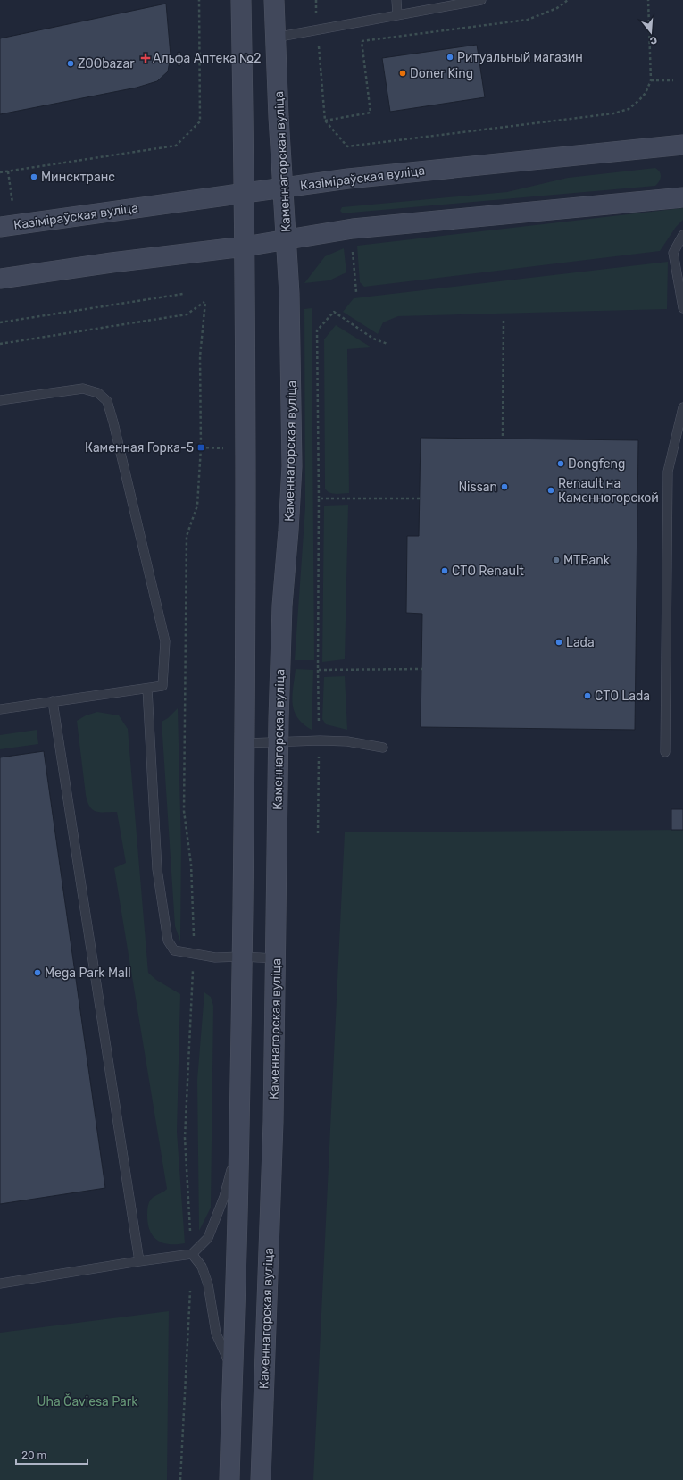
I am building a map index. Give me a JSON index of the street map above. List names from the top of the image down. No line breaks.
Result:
{"streets":{"main road":["Каменнагорская вуліца","Казіміраўская вуліца"]},"crossings":[["Каменнагорская вуліца","Казіміраўская вуліца"]],"parks":["Uha Čaviesa Park"],"places":{"other":["Ритуальный магазин","ZOObazar","Doner King","Минсктранс","Dongfeng","Nissan","Renault на Каменногорской","MTBank","СТО Renault","Lada","СТО Lada","Mega Park Mall"],"health":["Альфа Аптека №2"],"transit":["Каменная Горка-5"]},"scale_bar":"20 m","north":"bottom"}
